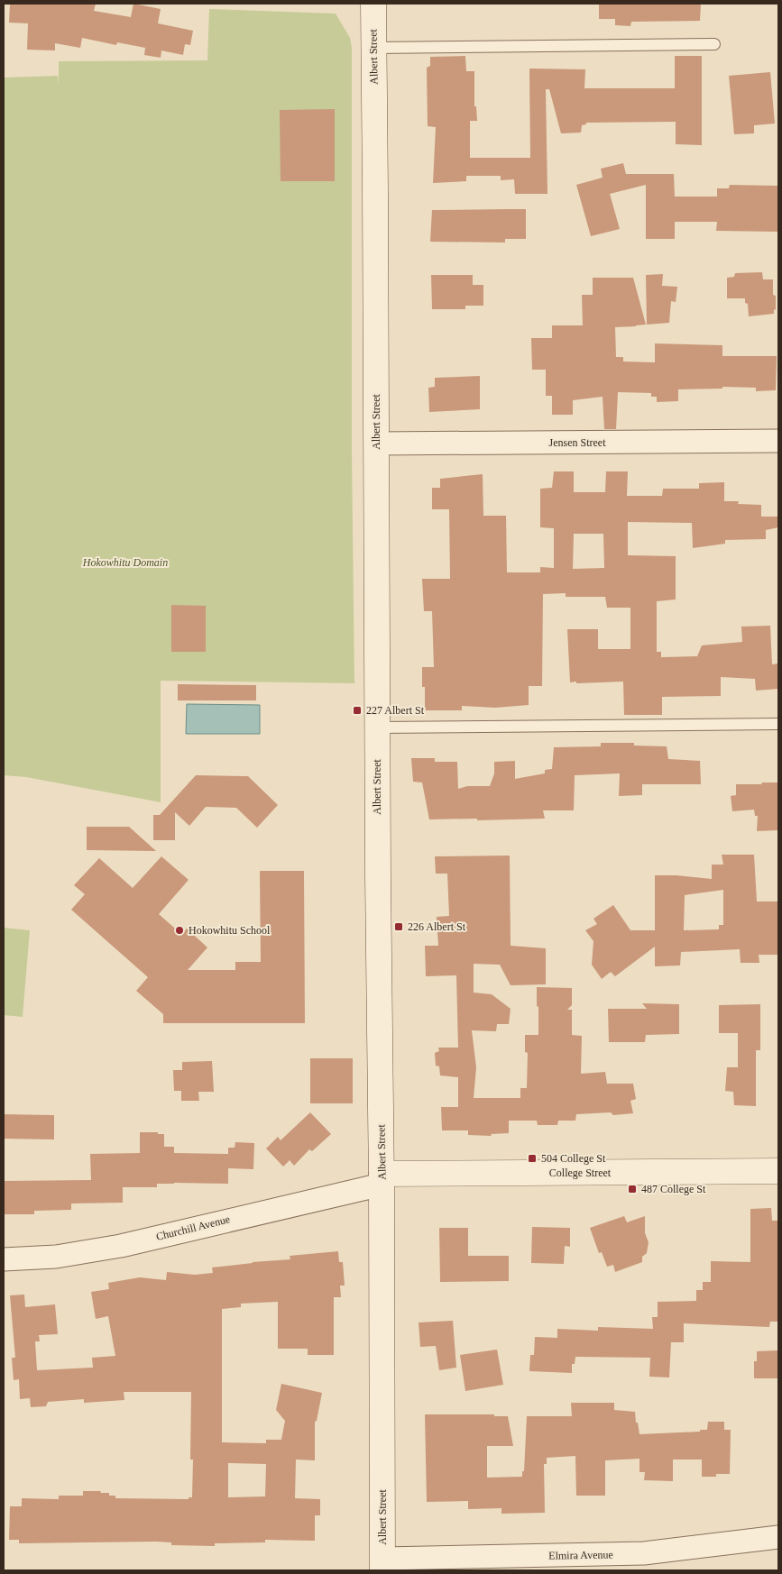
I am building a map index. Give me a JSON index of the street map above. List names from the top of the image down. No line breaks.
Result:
{"streets":{"main road":["Albert Street","College Street"],"street":["Jensen Street","Churchill Avenue","Elmira Avenue"]},"crossings":[["Albert Street","Jensen Street"],["Albert Street","College Street"],["Albert Street","Churchill Avenue"],["Albert Street","Elmira Avenue"],["College Street","Churchill Avenue"]],"parks":["Hokowhitu Domain"],"places":{"transit":["227 Albert St","226 Albert St","504 College St","487 College St"],"other":["Hokowhitu School"]}}
